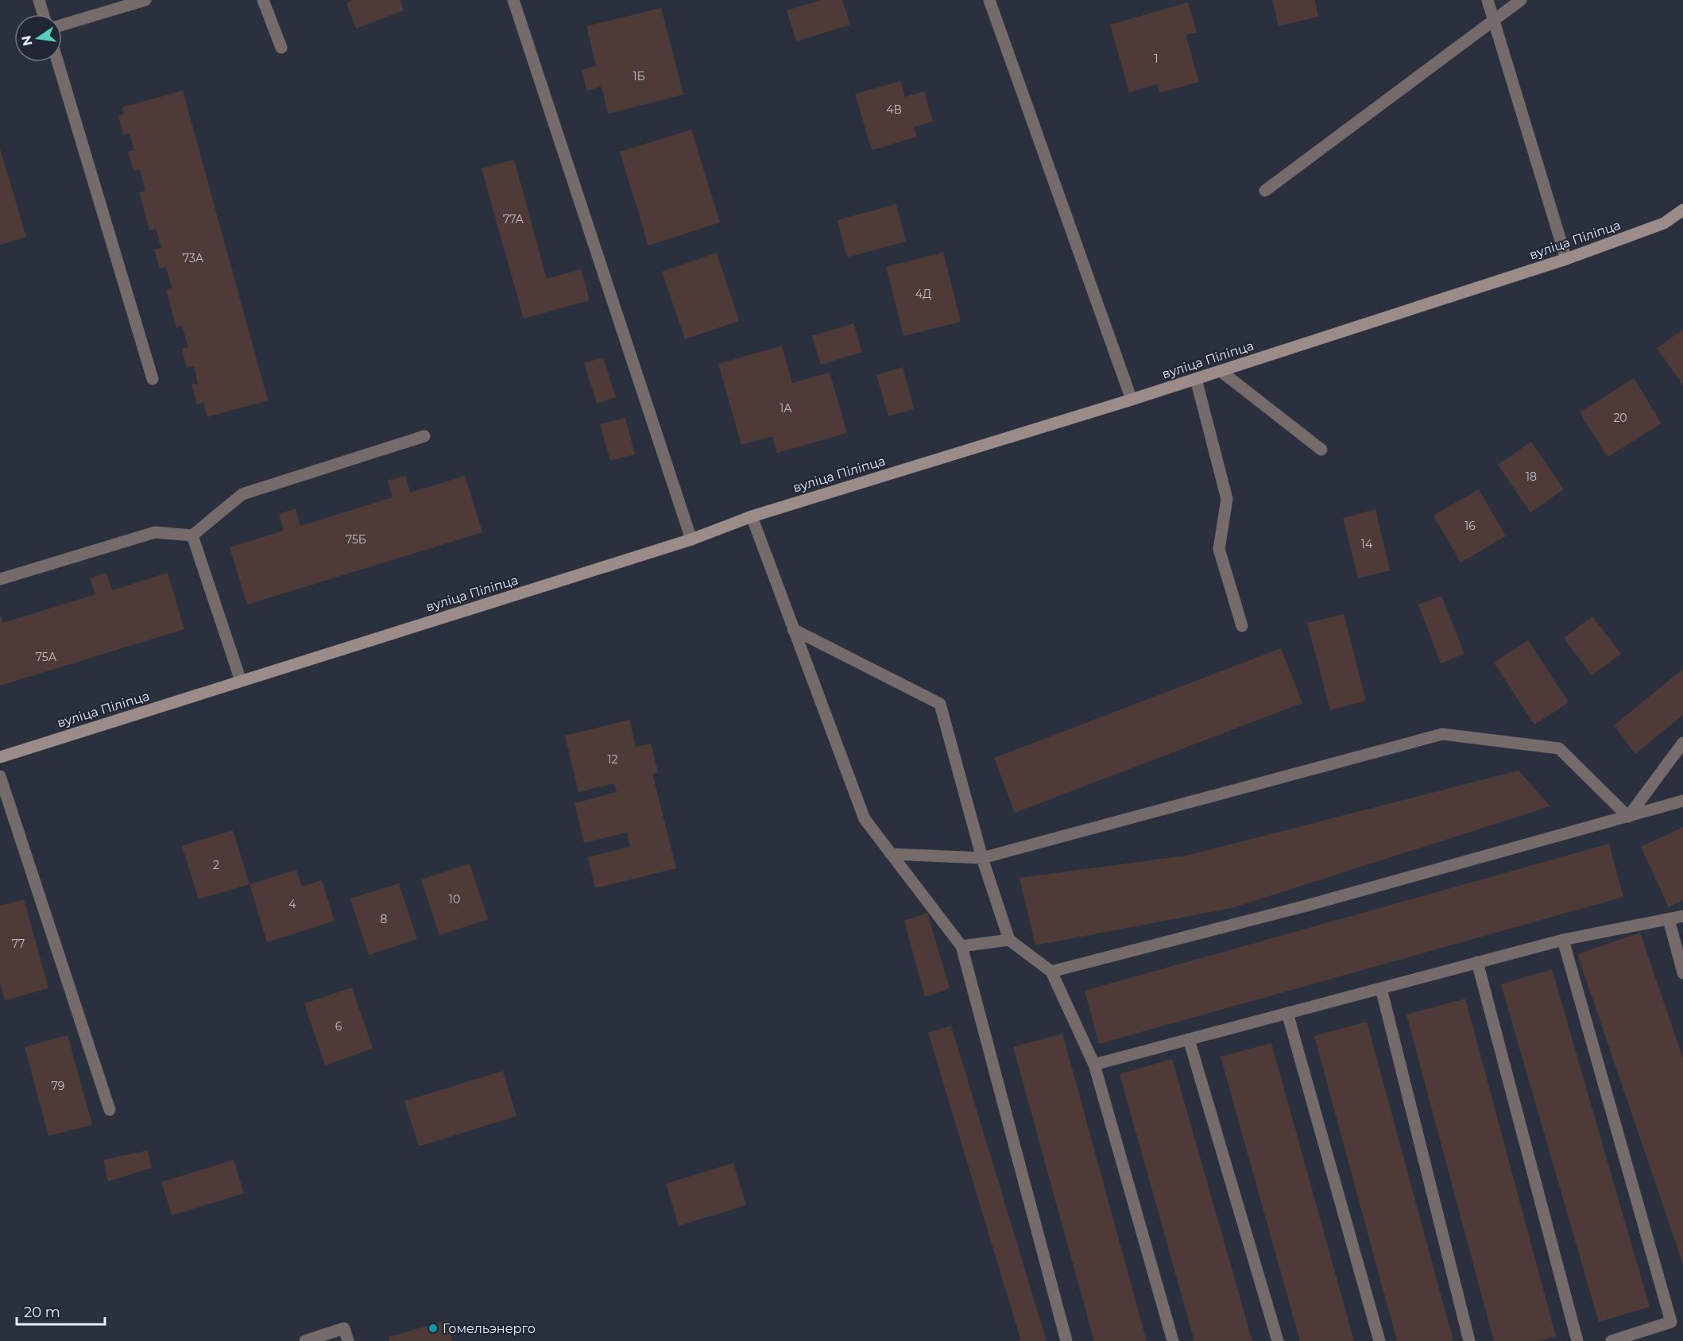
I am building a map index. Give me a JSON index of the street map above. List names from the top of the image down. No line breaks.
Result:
{"streets":{"street":["вуліца Піліпца"]},"places":["Гомельэнерго"],"house_numbers":["1","1Б","4В","77А","73А","4Д","1А","20","18","16","75Б","14","75А","12","2","10","4","8","77","6","79"],"scale_bar":"20 m","north":"left"}
